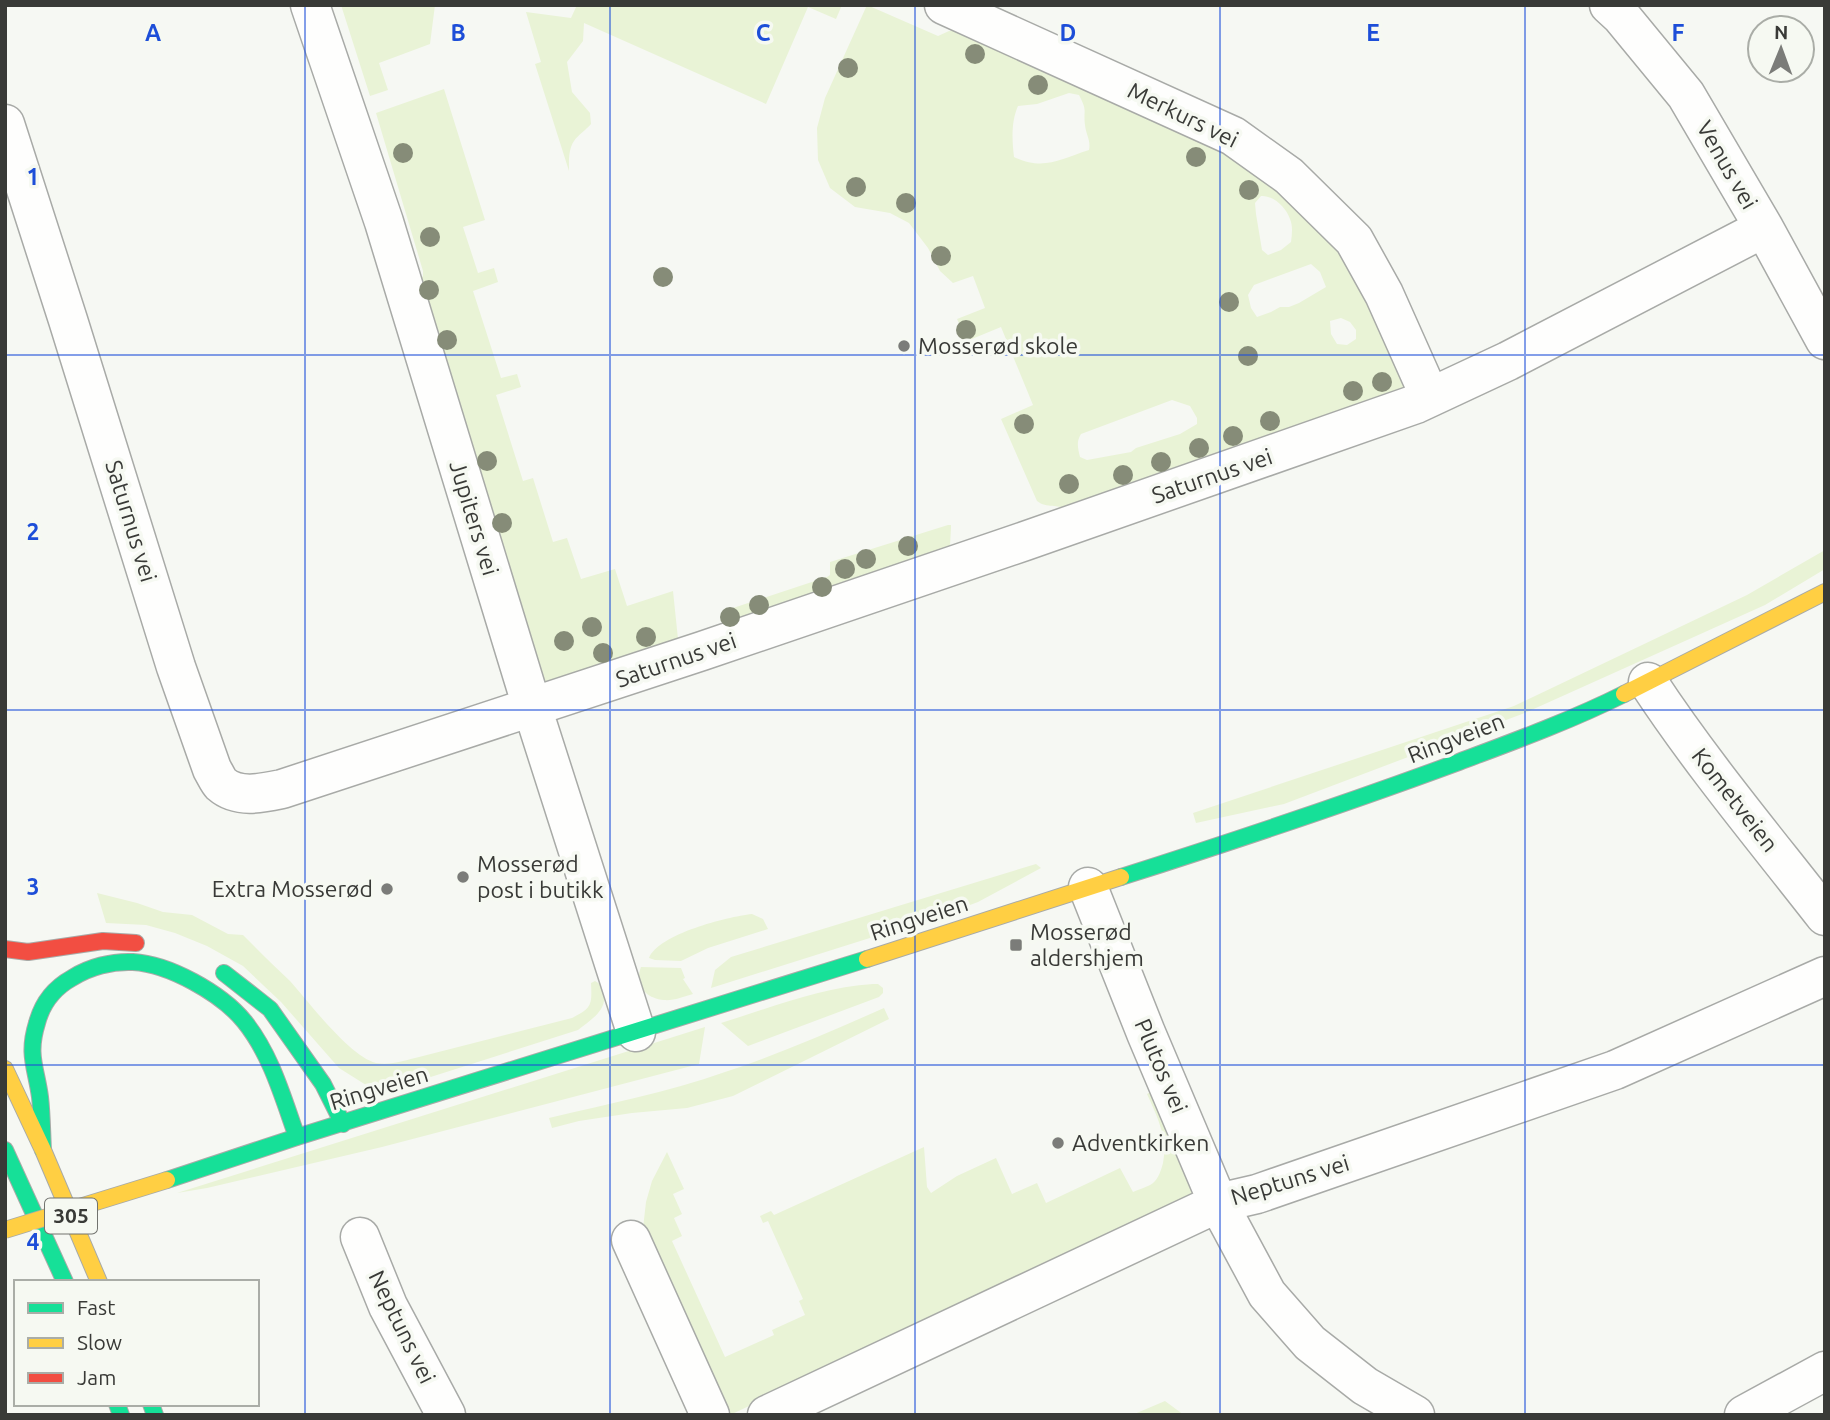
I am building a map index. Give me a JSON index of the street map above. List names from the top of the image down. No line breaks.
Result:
{"streets":{"main road":["Ringveien","305"],"street":["Merkurs vei","Venus vei","Saturnus vei","Jupiters vei","Kometveien","Plutos vei","Neptuns vei"]},"crossings":[["Merkurs vei","Saturnus vei"],["Venus vei","Saturnus vei"],["Saturnus vei","Jupiters vei"],["Jupiters vei","Ringveien"],["Ringveien","Kometveien"],["Ringveien","Plutos vei"],["Plutos vei","Neptuns vei"]],"places":{"other":["Mosserød skole","Mosserød post i butikk","Extra Mosserød","Adventkirken"],"transit":["Mosserød aldershjem"]},"legend":["Fast","Slow","Jam"],"north":"top","grid":{"columns":["A","B","C","D","E","F"],"rows":["1","2","3","4"]}}
